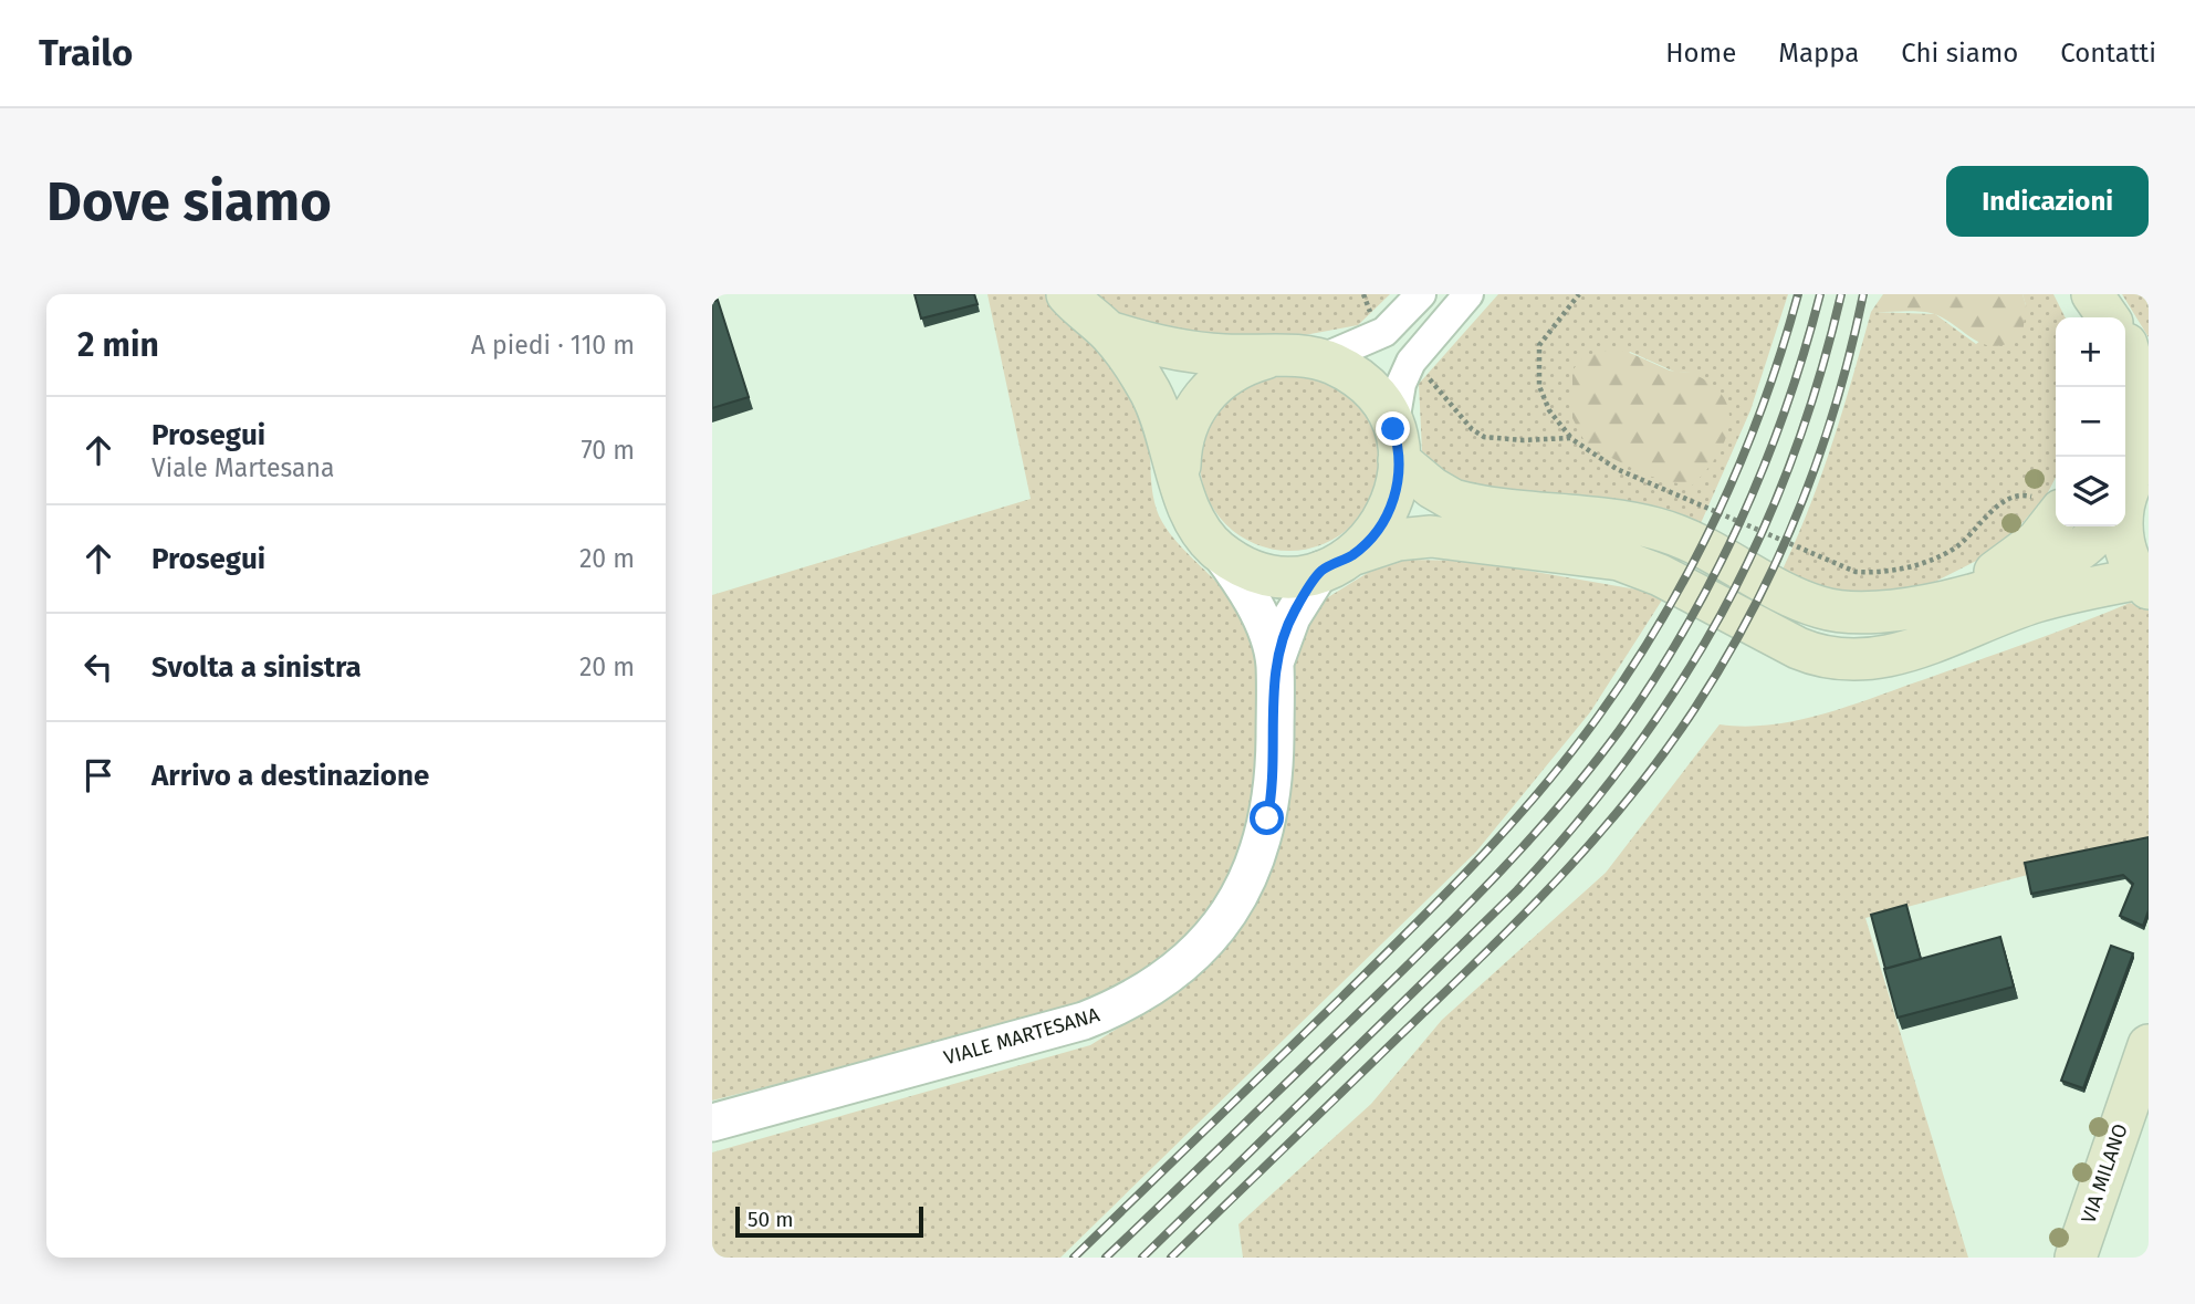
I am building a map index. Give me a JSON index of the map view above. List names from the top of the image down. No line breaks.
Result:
{"streets":{"main road":["VIA MILANO"],"street":["VIALE MARTESANA"]},"scale_bar":"50 m","page":{"header":"Trailo","nav":["Home","Mappa","Chi siamo","Contatti"],"buttons":"Indicazioni","title":"Dove siamo","heading":["2 min","A piedi · 110 m"],"map_buttons":["+","−"],"list":[["Prosegui","Viale Martesana","70 m"],["Prosegui","20 m"],["Svolta a sinistra","20 m"],"Arrivo a destinazione"],"scale":"50 m"}}
